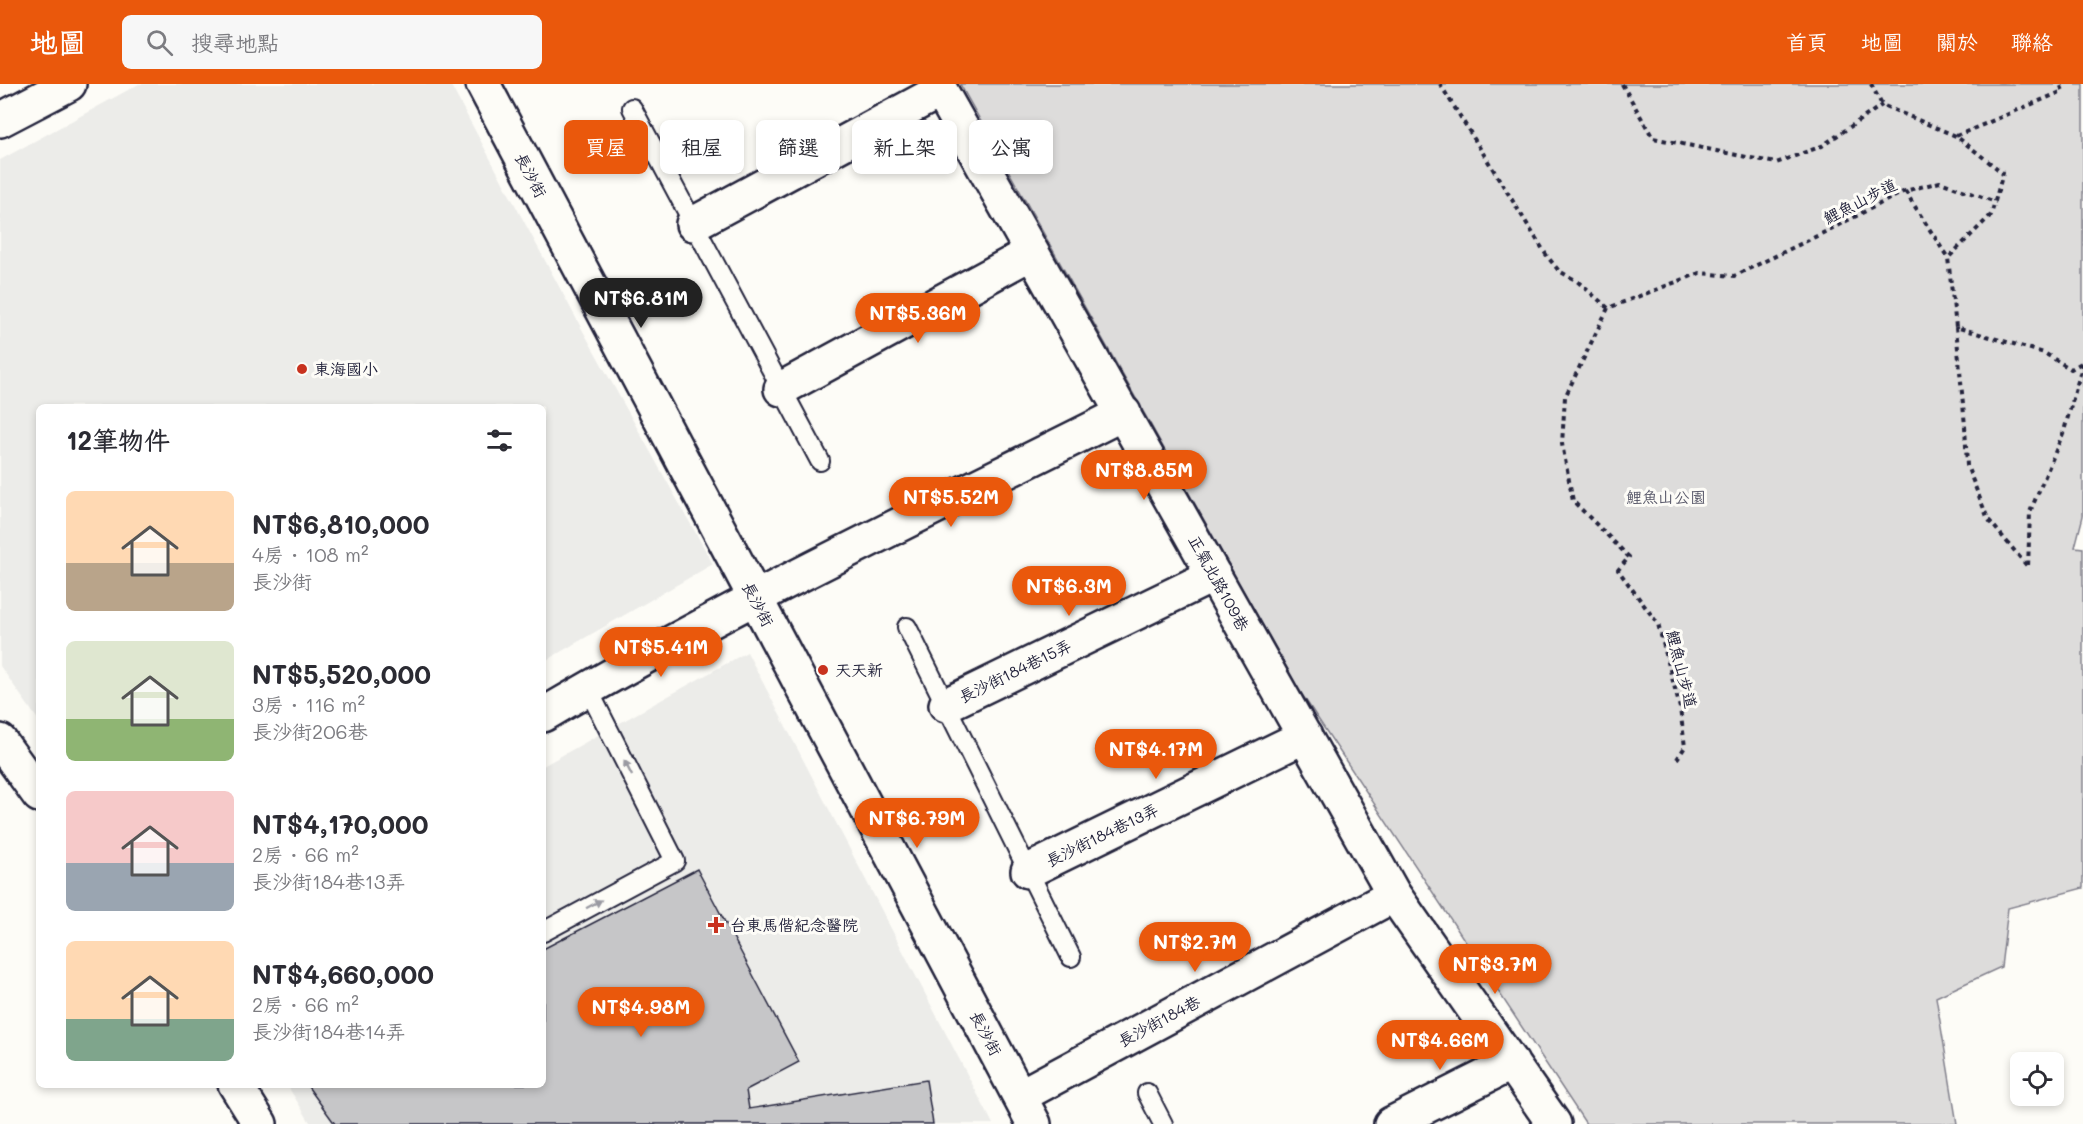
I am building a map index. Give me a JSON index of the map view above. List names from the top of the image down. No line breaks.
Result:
{"streets":{"street":["長沙街","正氣北路109巷","長沙街184巷15弄","長沙街184巷13弄","長沙街184巷"],"path":["鯉魚山步道"]},"crossings":[["長沙街","長沙街184巷"],["正氣北路109巷","長沙街184巷15弄"],["正氣北路109巷","長沙街184巷13弄"],["正氣北路109巷","長沙街184巷"]],"parks":["鯉魚山公園"],"places":{"other":["東海國小","天天新"],"health":["台東馬偕紀念醫院"]},"page":{"header":"地圖","search":"搜尋地點","nav":["首頁","地圖","關於","聯絡"],"chip":["買屋","租屋","篩選","新上架","公寓"],"price":["NT$6.81M","NT$5.36M","NT$8.85M","NT$5.52M","NT$6.3M","NT$5.41M","NT$4.17M","NT$6.79M","NT$2.7M","NT$3.7M","NT$4.98M","NT$4.66M"],"heading":"12筆物件","list":[{"name":"NT$6,810,000","note":"4房 · 108 m² · 長沙街"},{"name":"NT$5,520,000","note":"3房 · 116 m² · 長沙街206巷"},{"name":"NT$4,170,000","note":"2房 · 66 m² · 長沙街184巷13弄"},{"name":"NT$4,660,000","note":"2房 · 66 m² · 長沙街184巷14弄"}]}}
